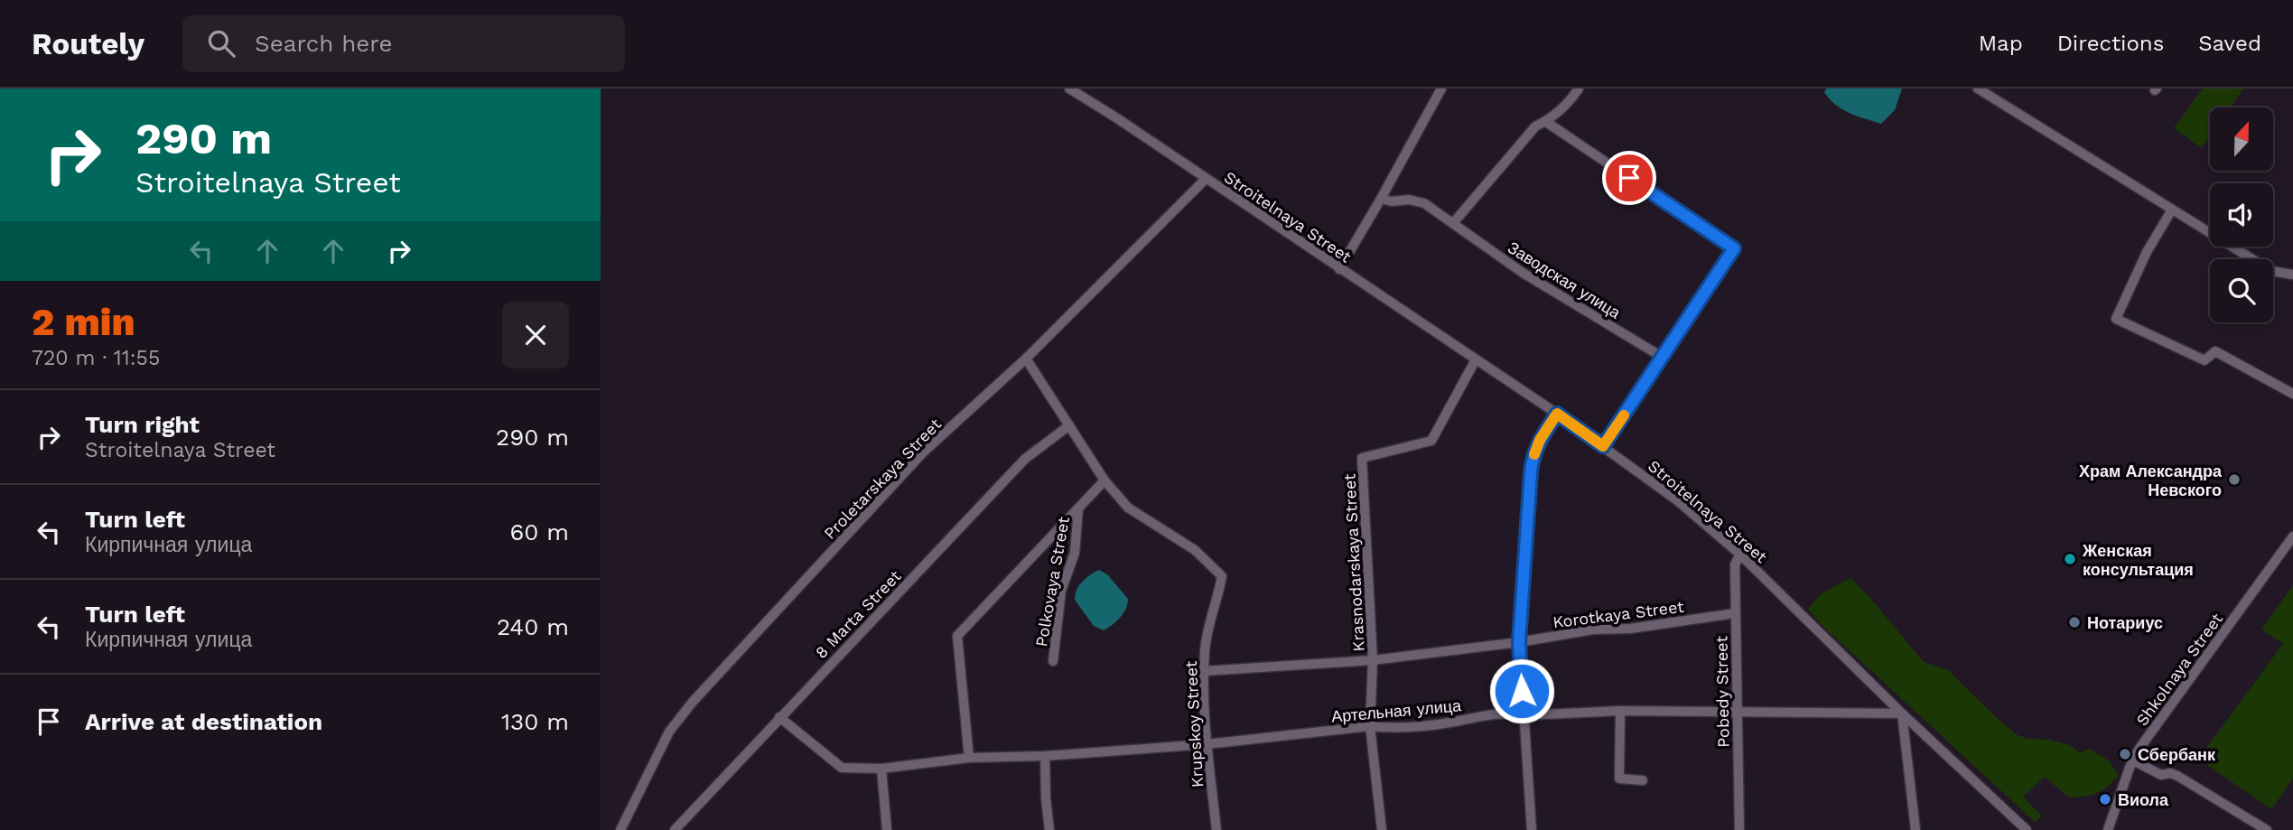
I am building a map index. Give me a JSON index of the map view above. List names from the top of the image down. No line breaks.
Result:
{"streets":{"street":["Stroitelnaya Street","Заводская улица","Proletarskaya Street","Krasnodarskaya Street","Polkovaya Street","8 Marta Street","Korotkaya Street","Shkolnaya Street","Pobedy Street","Артельная улица","Krupskoy Street"]},"crossings":[["Stroitelnaya Street","Proletarskaya Street"],["Stroitelnaya Street","Krasnodarskaya Street"],["Stroitelnaya Street","Pobedy Street"],["Stroitelnaya Street","Артельная улица"],["Proletarskaya Street","Krupskoy Street"],["Krasnodarskaya Street","Korotkaya Street"],["Krasnodarskaya Street","Артельная улица"],["8 Marta Street","Артельная улица"],["8 Marta Street","Krupskoy Street"],["Korotkaya Street","Pobedy Street"],["Korotkaya Street","Krupskoy Street"],["Pobedy Street","Артельная улица"],["Артельная улица","Krupskoy Street"]],"places":["Храм Александра Невского","Женская консультация","Нотариус","Сбербанк","Виола"],"north":"top","page":{"header":"Routely","search":"Search here","nav":["Map","Directions","Saved"],"turn":["290 m","Stroitelnaya Street"],"heading":["2 min","720 m · 11:55"],"list":[{"name":"Turn right","note":"Stroitelnaya Street","value":"290 m"},{"name":"Turn left","note":"Кирпичная улица","value":"60 m"},{"name":"Turn left","note":"Кирпичная улица","value":"240 m"},{"name":"Arrive at destination","value":"130 m"}]}}
